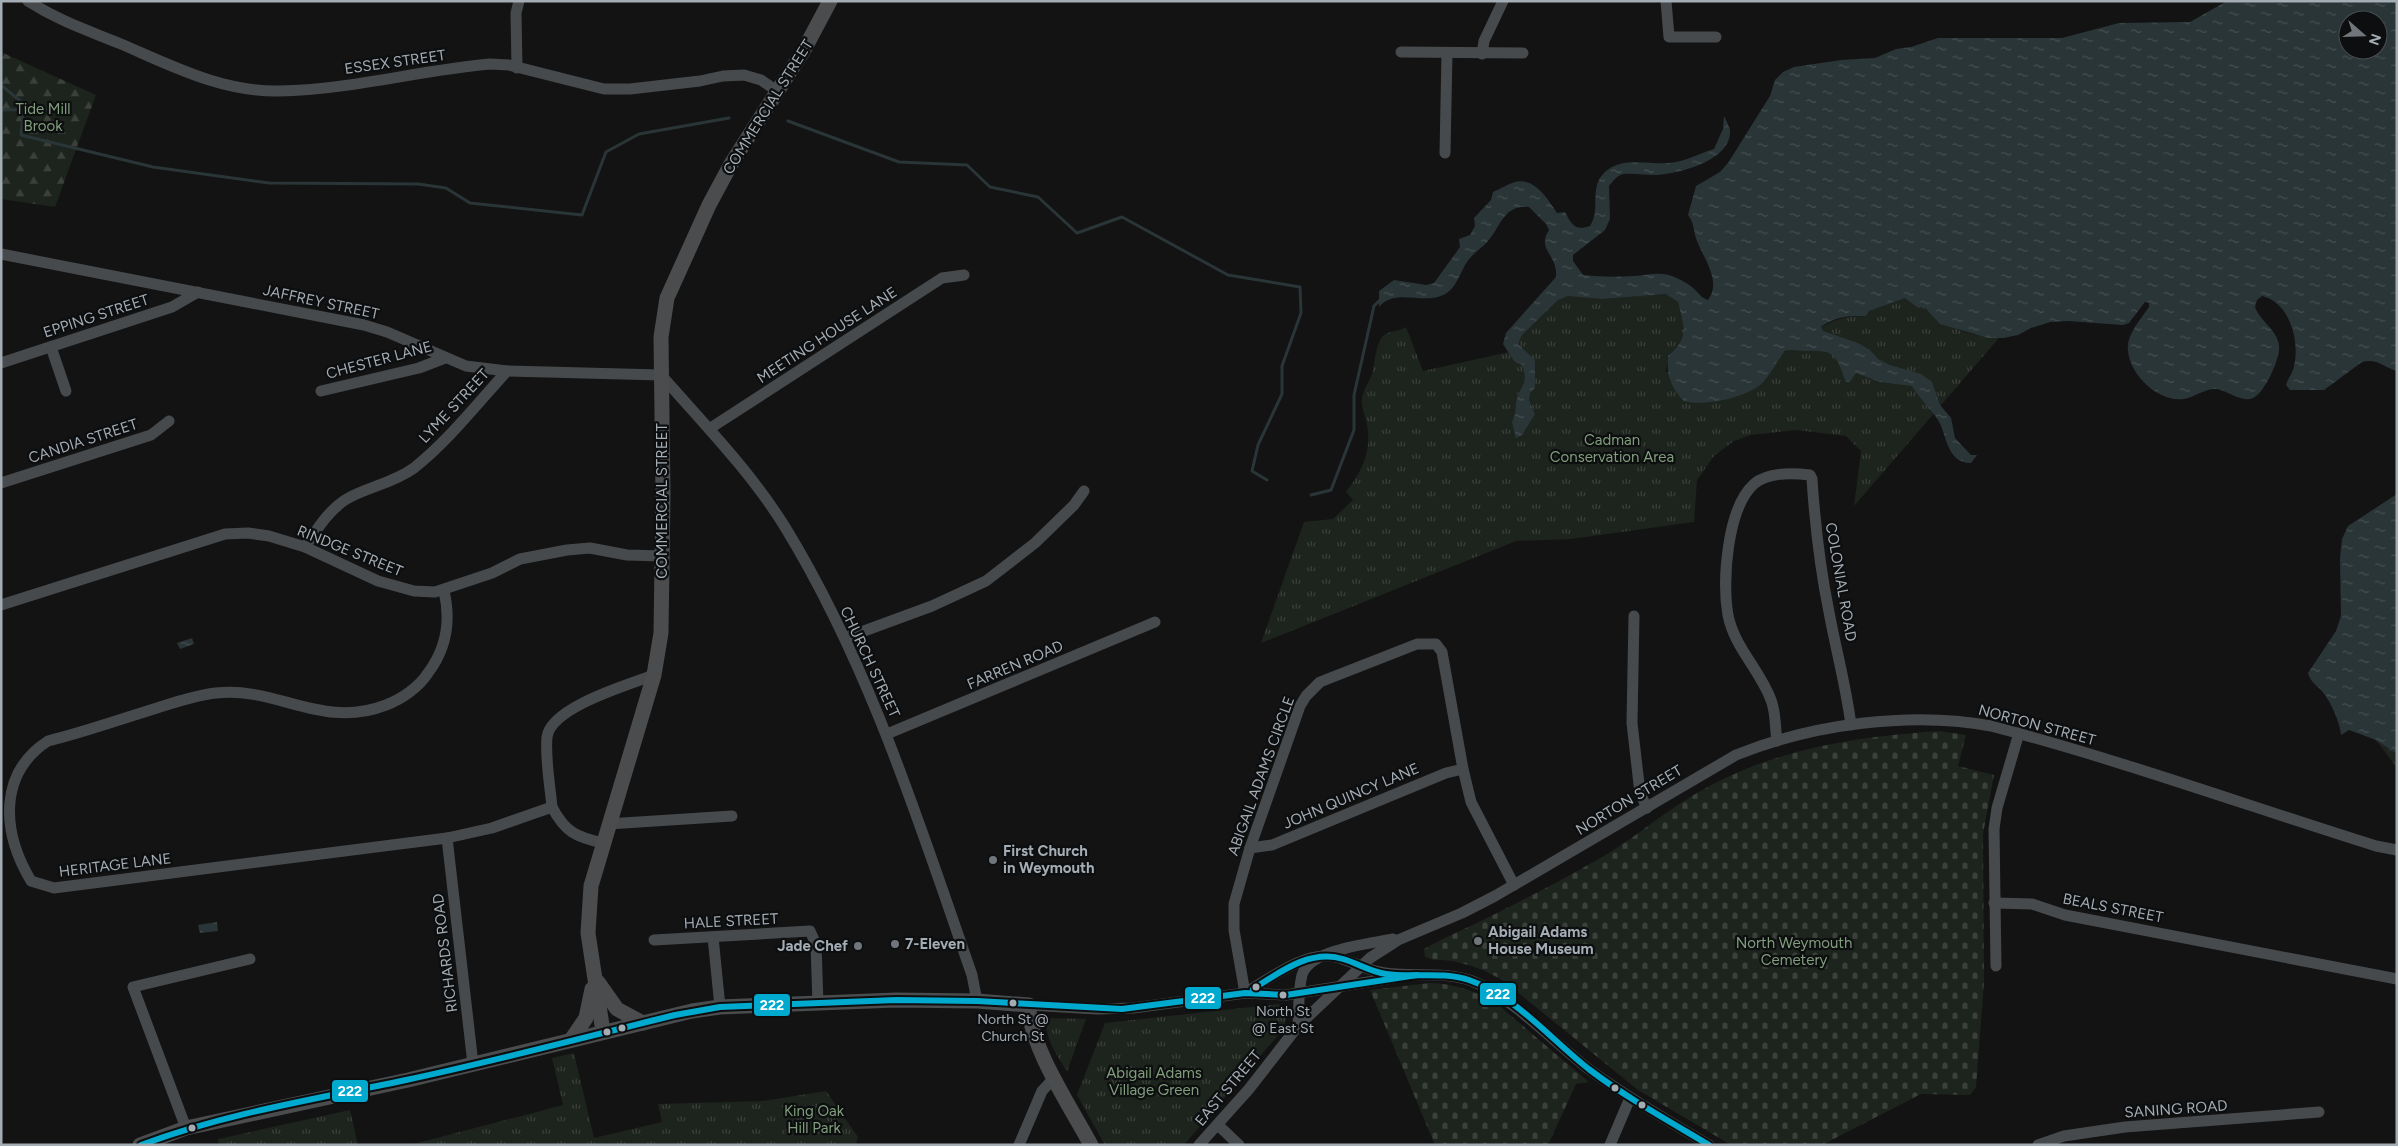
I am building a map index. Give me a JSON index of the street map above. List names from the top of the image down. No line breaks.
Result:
{"streets":{"main road":["COMMERCIAL STREET"],"street":["ESSEX STREET","JAFFREY STREET","EPPING STREET","MEETING HOUSE LANE","CHESTER LANE","LYME STREET","CANDIA STREET","RINDGE STREET","COLONIAL ROAD","CHURCH STREET","FARREN ROAD","NORTON STREET","ABIGAIL ADAMS CIRCLE","JOHN QUINCY LANE","HERITAGE LANE","BEALS STREET","HALE STREET","RICHARDS ROAD","EAST STREET","SANING ROAD"]},"crossings":[["ESSEX STREET","COMMERCIAL STREET"],["COMMERCIAL STREET","JAFFREY STREET"],["COMMERCIAL STREET","RINDGE STREET"],["COMMERCIAL STREET","CHURCH STREET"],["JAFFREY STREET","EPPING STREET"],["JAFFREY STREET","CHESTER LANE"],["JAFFREY STREET","LYME STREET"],["JAFFREY STREET","CHURCH STREET"],["MEETING HOUSE LANE","CHURCH STREET"],["LYME STREET","RINDGE STREET"],["RINDGE STREET","HERITAGE LANE"],["COLONIAL ROAD","NORTON STREET"],["CHURCH STREET","FARREN ROAD"],["NORTON STREET","ABIGAIL ADAMS CIRCLE"],["NORTON STREET","EAST STREET"],["ABIGAIL ADAMS CIRCLE","JOHN QUINCY LANE"],["HERITAGE LANE","RICHARDS ROAD"]],"parks":["Tide Mill Brook","Cadman Conservation Area","North Weymouth Cemetery","Abigail Adams Village Green","King Oak Hill Park"],"places":["First Church in Weymouth","Abigail Adams House Museum","7-Eleven","Jade Chef","North St @ East St","North St @ Church St"],"lines":["transit line 222"],"north":"right"}
